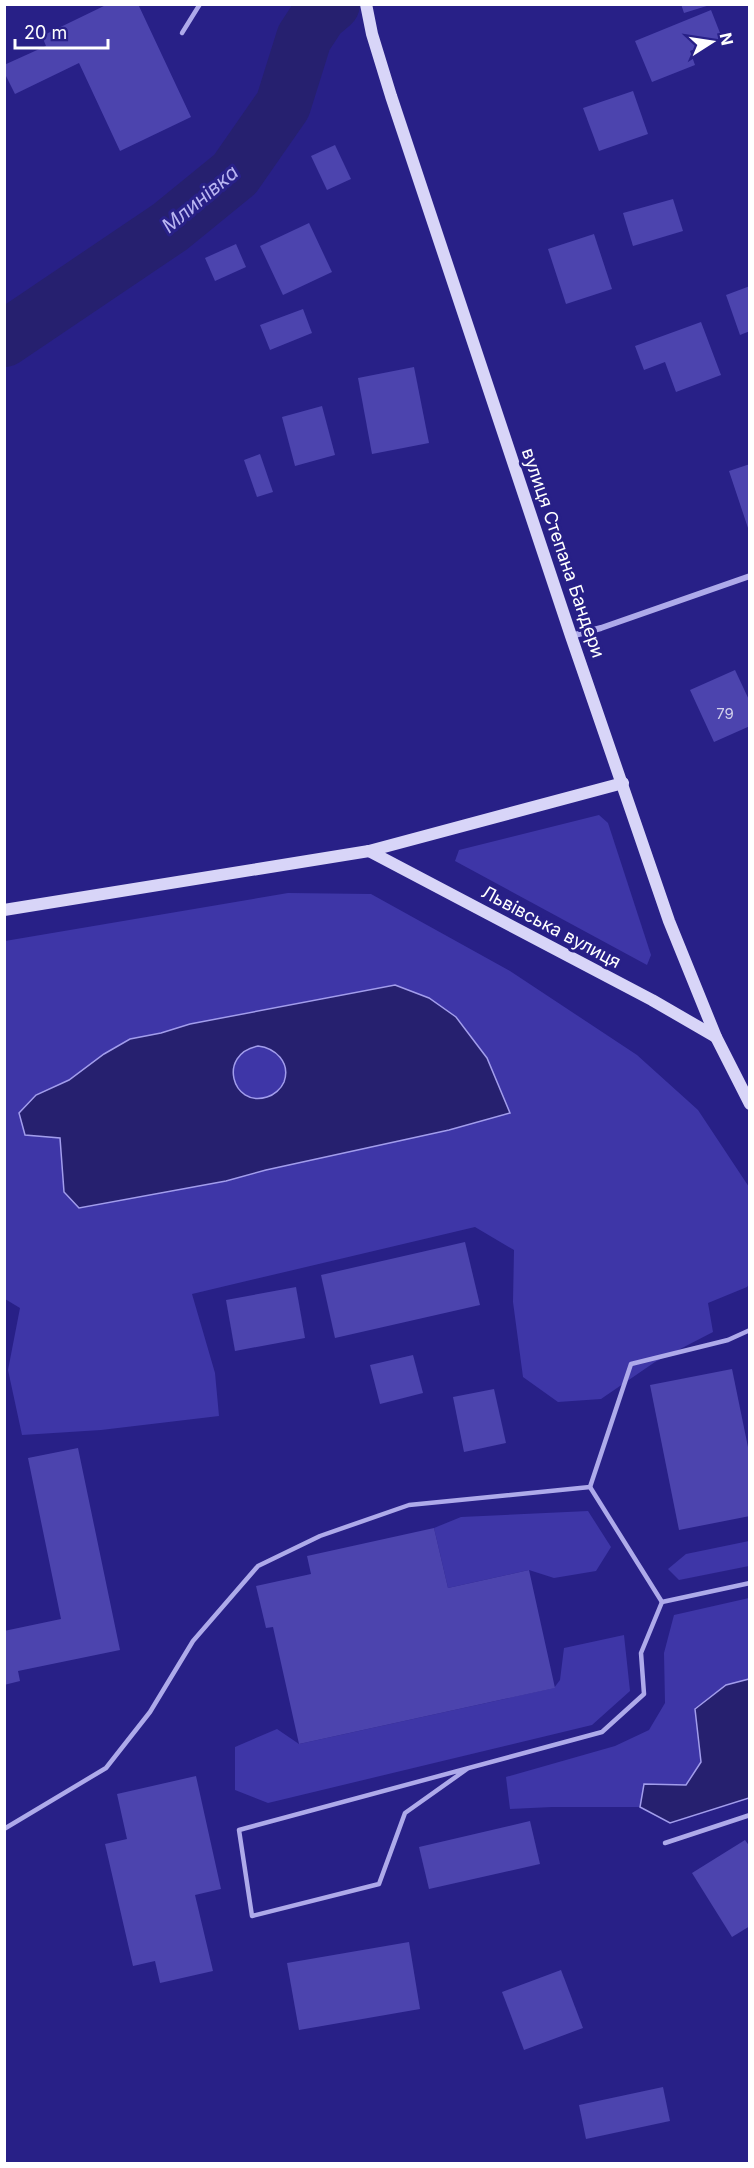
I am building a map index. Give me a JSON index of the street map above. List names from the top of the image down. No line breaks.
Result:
{"streets":{"main road":["вулиця Степана Бандери","Львівська вулиця"]},"crossings":[["вулиця Степана Бандери","Львівська вулиця"]],"water":["Млинівка"],"house_numbers":["79"],"scale_bar":"20 m","north":"right"}
